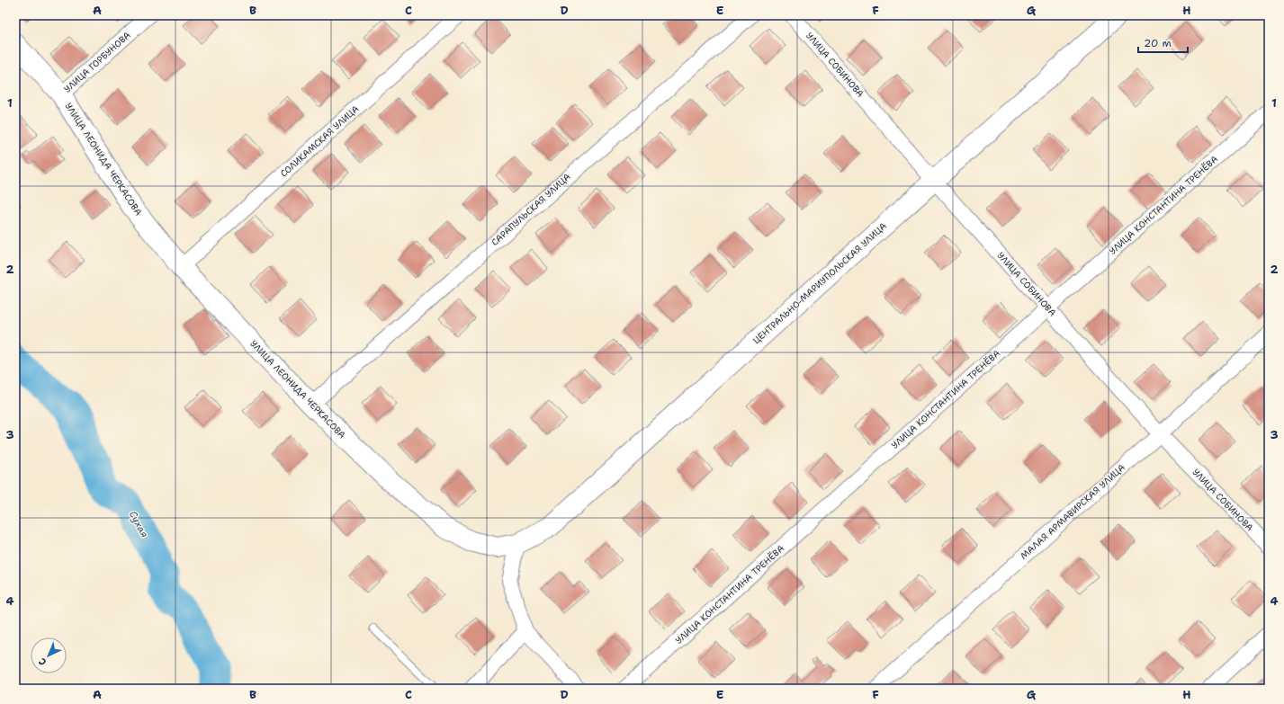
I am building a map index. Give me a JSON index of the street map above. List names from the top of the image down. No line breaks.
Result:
{"streets":{"street":["УЛИЦА ГОРБУНОВА","УЛИЦА СОБИНОВА","СОЛИКАМСКАЯ УЛИЦА","УЛИЦА ЛЕОНИДА ЧЕРКАСОВА","УЛИЦА КОНСТАНТИНА ТРЕНЁВА","САРАПУЛЬСКАЯ УЛИЦА","ЦЕНТРАЛЬНО-МАРИУПОЛЬСКАЯ УЛИЦА","МАЛАЯ АРМАВИРСКАЯ УЛИЦА"]},"crossings":[["УЛИЦА ГОРБУНОВА","УЛИЦА ЛЕОНИДА ЧЕРКАСОВА"],["УЛИЦА СОБИНОВА","УЛИЦА КОНСТАНТИНА ТРЕНЁВА"],["УЛИЦА СОБИНОВА","ЦЕНТРАЛЬНО-МАРИУПОЛЬСКАЯ УЛИЦА"],["УЛИЦА СОБИНОВА","МАЛАЯ АРМАВИРСКАЯ УЛИЦА"],["СОЛИКАМСКАЯ УЛИЦА","УЛИЦА ЛЕОНИДА ЧЕРКАСОВА"],["УЛИЦА ЛЕОНИДА ЧЕРКАСОВА","САРАПУЛЬСКАЯ УЛИЦА"],["УЛИЦА ЛЕОНИДА ЧЕРКАСОВА","ЦЕНТРАЛЬНО-МАРИУПОЛЬСКАЯ УЛИЦА"]],"water":["Сухая"],"scale_bar":"20 m","north":"bottom left","grid":{"columns":["A","B","C","D","E","F","G","H"],"rows":["1","2","3","4"]}}
